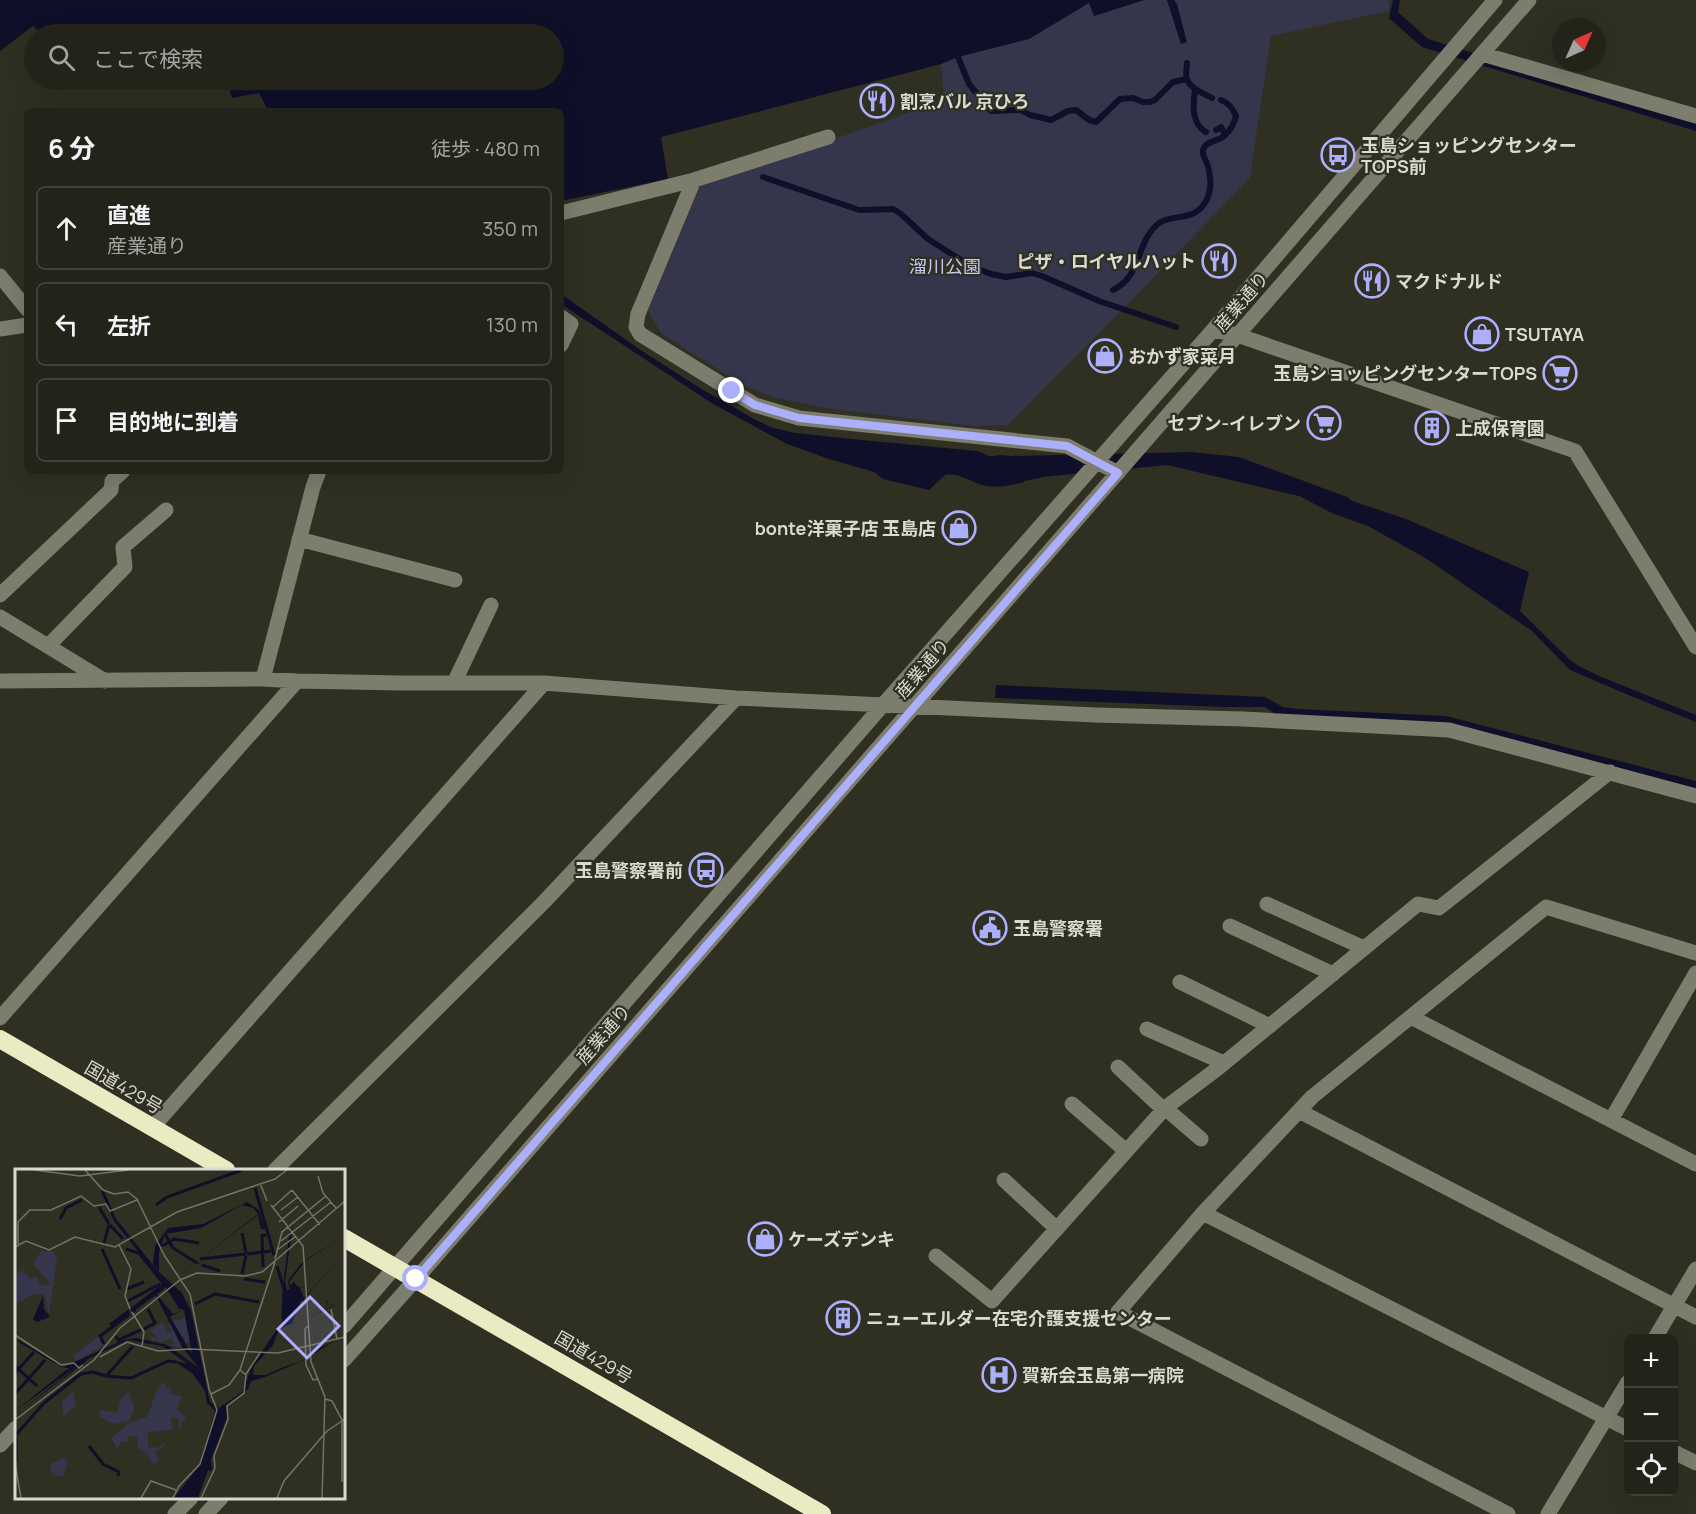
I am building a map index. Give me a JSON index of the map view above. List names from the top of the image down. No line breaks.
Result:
{"streets":{"highway":["国道429号"],"street":["産業通り"]},"crossings":[["産業通り","国道429号"]],"parks":["溜川公園"],"places":{"restaurant":["割烹バル 京ひろ","ピザ・ロイヤルハット","マクドナルド"],"bus stop":["玉島ショッピングセンター TOPS前","玉島警察署前"],"shop":["TSUTAYA","おかず家菜月","bonte洋菓子店 玉島店","ケーズデンキ"],"supermarket":["玉島ショッピングセンターTOPS","セブン-イレブン"],"building":["上成保育園","ニューエルダー在宅介護支援センター"],"public building":["玉島警察署"],"hospital":["賀新会玉島第一病院"]},"north":"top right","page":{"search":"ここで検索","heading":["6 分","徒歩 · 480 m"],"list":[["直進","産業通り","350 m"],["左折","130 m"],"目的地に到着"],"map_buttons":["+","−"]}}
